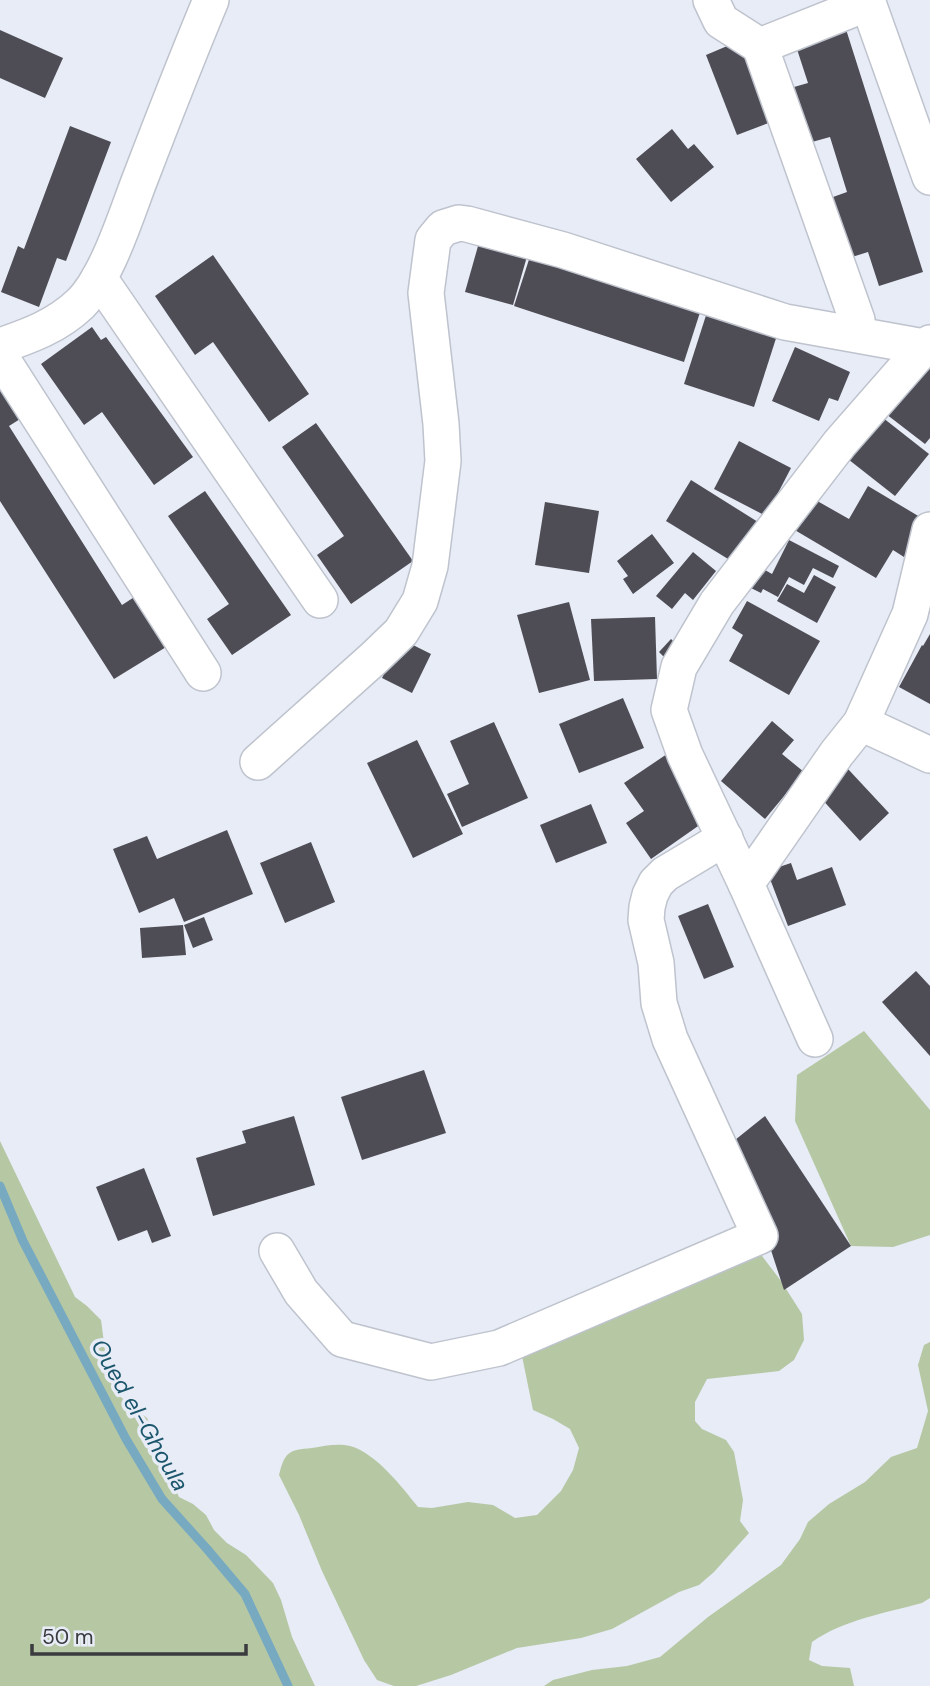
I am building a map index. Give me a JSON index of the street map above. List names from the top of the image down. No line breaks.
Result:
{"water":["Oued el-Ghoula"],"scale_bar":"50 m"}
